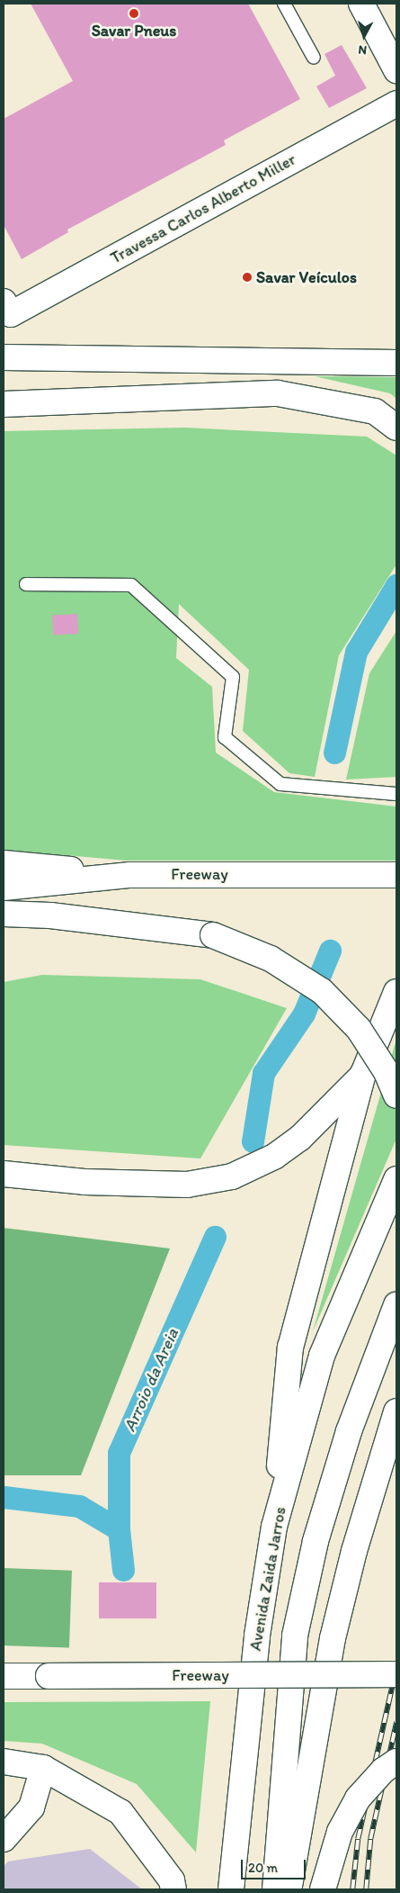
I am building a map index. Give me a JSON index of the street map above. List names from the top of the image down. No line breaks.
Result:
{"streets":{"main road":["Travessa Carlos Alberto Miller","Freeway","Avenida Zaida Jarros"]},"water":["Arroio da Areia"],"places":["Savar Pneus","Savar Veículos"],"scale_bar":"20 m","north":"bottom"}
